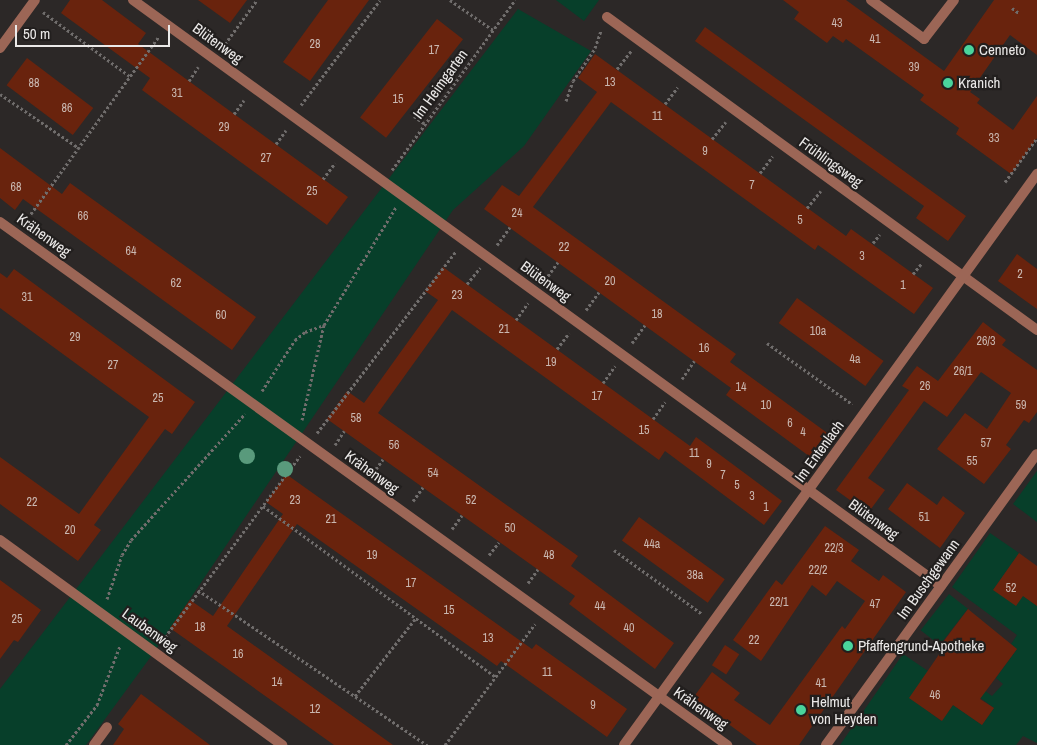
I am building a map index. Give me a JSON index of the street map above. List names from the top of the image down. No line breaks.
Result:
{"streets":{"street":["Blütenweg","Frühlingsweg","Krähenweg","Im Entenlach","Im Buschgewann","Laubenweg"],"path":["Im Heimgarten"]},"crossings":[["Blütenweg","Im Heimgarten"],["Blütenweg","Im Entenlach"],["Blütenweg","Im Buschgewann"],["Frühlingsweg","Im Entenlach"],["Krähenweg","Im Entenlach"]],"places":["Cenneto","Kranich","Pfaffengrund-Apotheke","Helmut von Heyden"],"house_numbers":["43","41","28","17","39","13","88","31","15","86","11","29","33","9","27","7","68","25","24","66","5","22","64","3","2","20","62","1","23","31","18","60","21","10a","29","26/3","16","4a","19","27","26/1","26","14","17","25","10","59","58","6","15","4","57","56","11","55","9","54","7","5","3","23","52","22","1","51","21","50","20","44a","22/3","19","48","22/2","38a","17","52","22/1","47","44","15","25","18","40","13","22","16","11","14","41","46","9","12"],"scale_bar":"50 m"}
